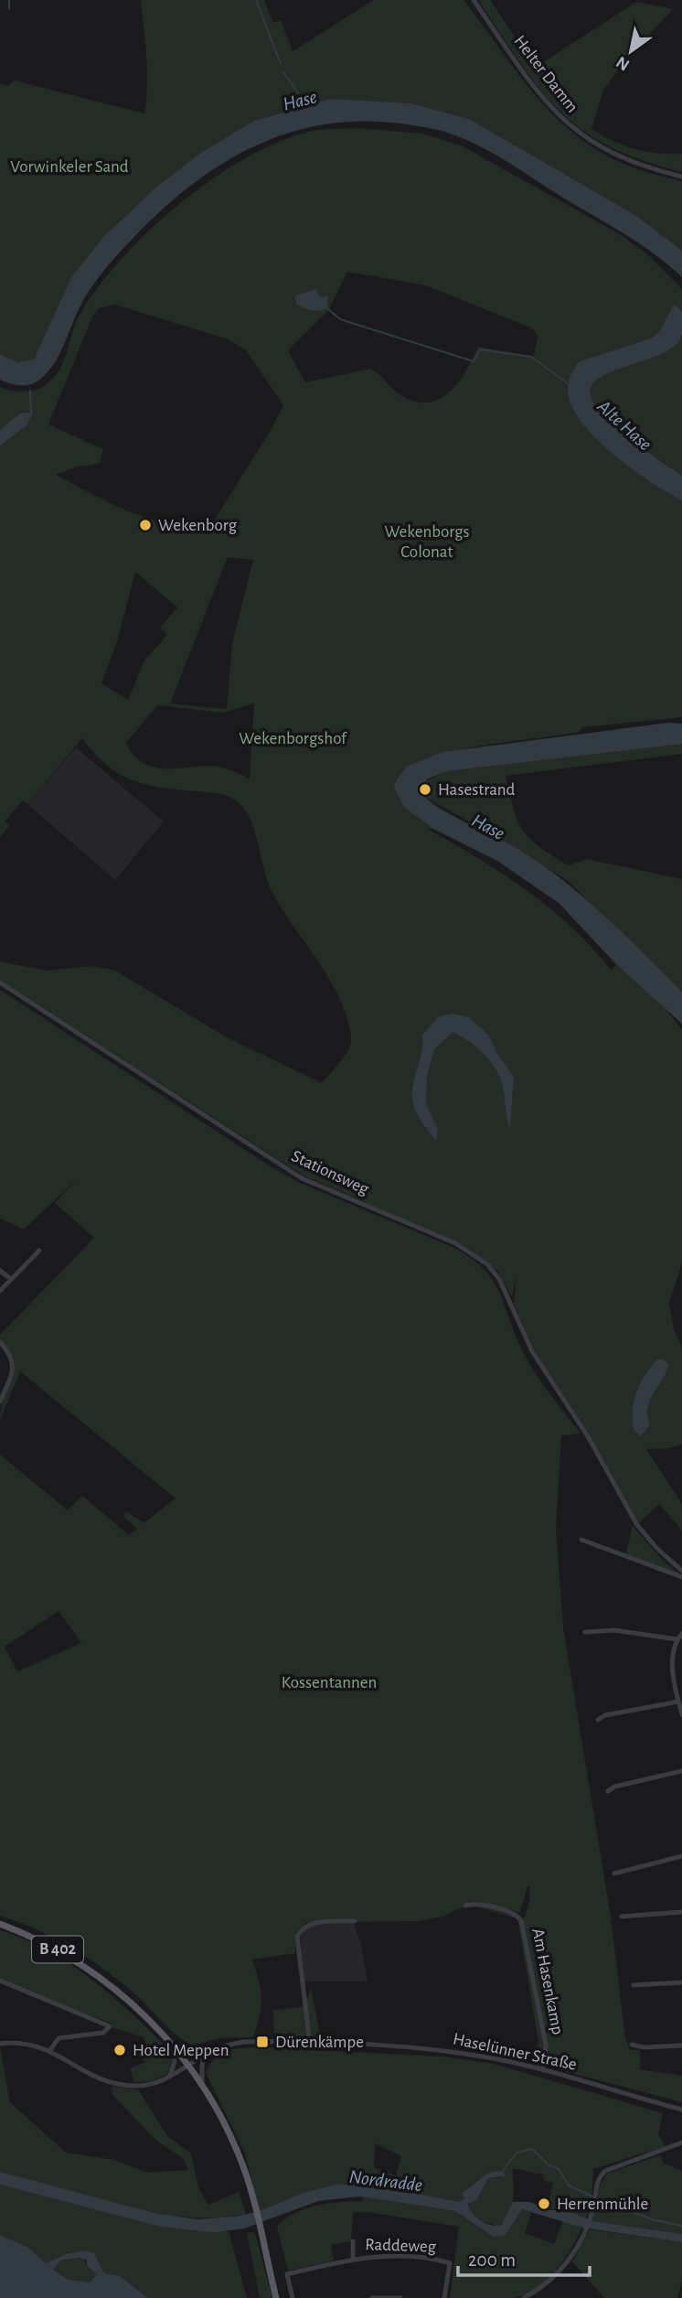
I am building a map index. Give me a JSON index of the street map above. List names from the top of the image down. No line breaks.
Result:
{"streets":{"main road":["B 402"],"street":["Helter Damm","Stationsweg","Am Hasenkamp","Haselünner Straße","Raddeweg"]},"crossings":[["B 402","Haselünner Straße"],["Am Hasenkamp","Haselünner Straße"]],"water":["Hase","Alte Hase","Nordradde"],"parks":["Vorwinkeler Sand","Wekenborgs Colonat","Wekenborgshof","Kossentannen"],"places":{"other":["Wekenborg","Hasestrand","Hotel Meppen","Herrenmühle"],"transit":["Dürenkämpe"]},"scale_bar":"200 m","north":"bottom left"}
